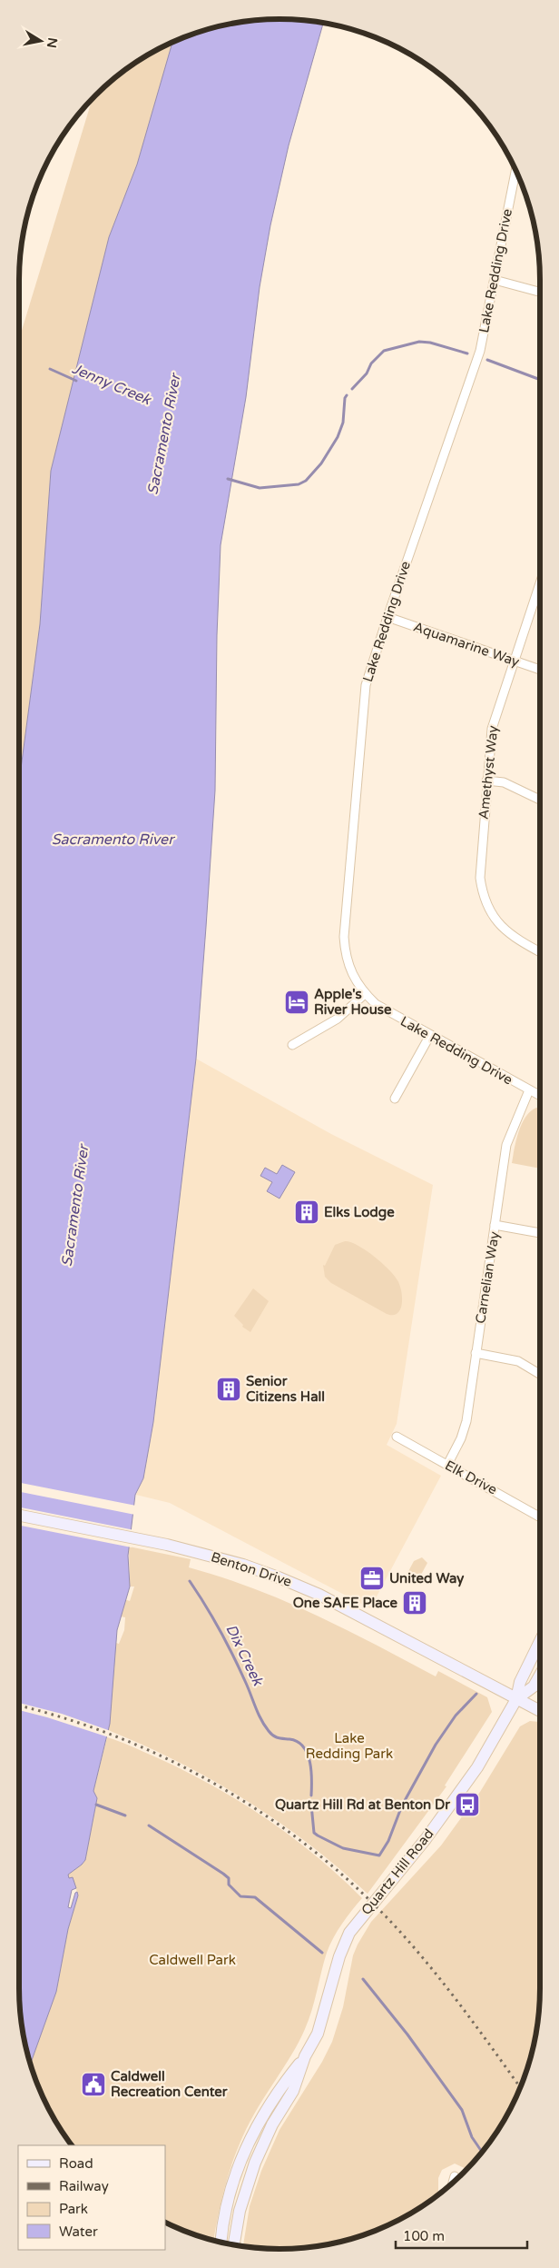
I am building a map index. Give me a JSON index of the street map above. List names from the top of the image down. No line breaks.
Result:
{"streets":{"main road":["Benton Drive","Quartz Hill Road"],"street":["Lake Redding Drive","Aquamarine Way","Amethyst Way","Carnelian Way","Elk Drive"]},"crossings":[["Lake Redding Drive","Aquamarine Way"],["Lake Redding Drive","Carnelian Way"],["Aquamarine Way","Amethyst Way"],["Carnelian Way","Elk Drive"],["Benton Drive","Quartz Hill Road"]],"water":["Jenny Creek","Sacramento River","Dix Creek"],"parks":["Lake Redding Park","Caldwell Park"],"places":{"hotel":["Apple's River House"],"building":["Elks Lodge","Senior Citizens Hall","One SAFE Place"],"office":["United Way"],"bus stop":["Quartz Hill Rd at Benton Dr"],"public building":["Caldwell Recreation Center"]},"legend":["Road","Railway","Park","Water"],"scale_bar":"100 m","north":"right"}
